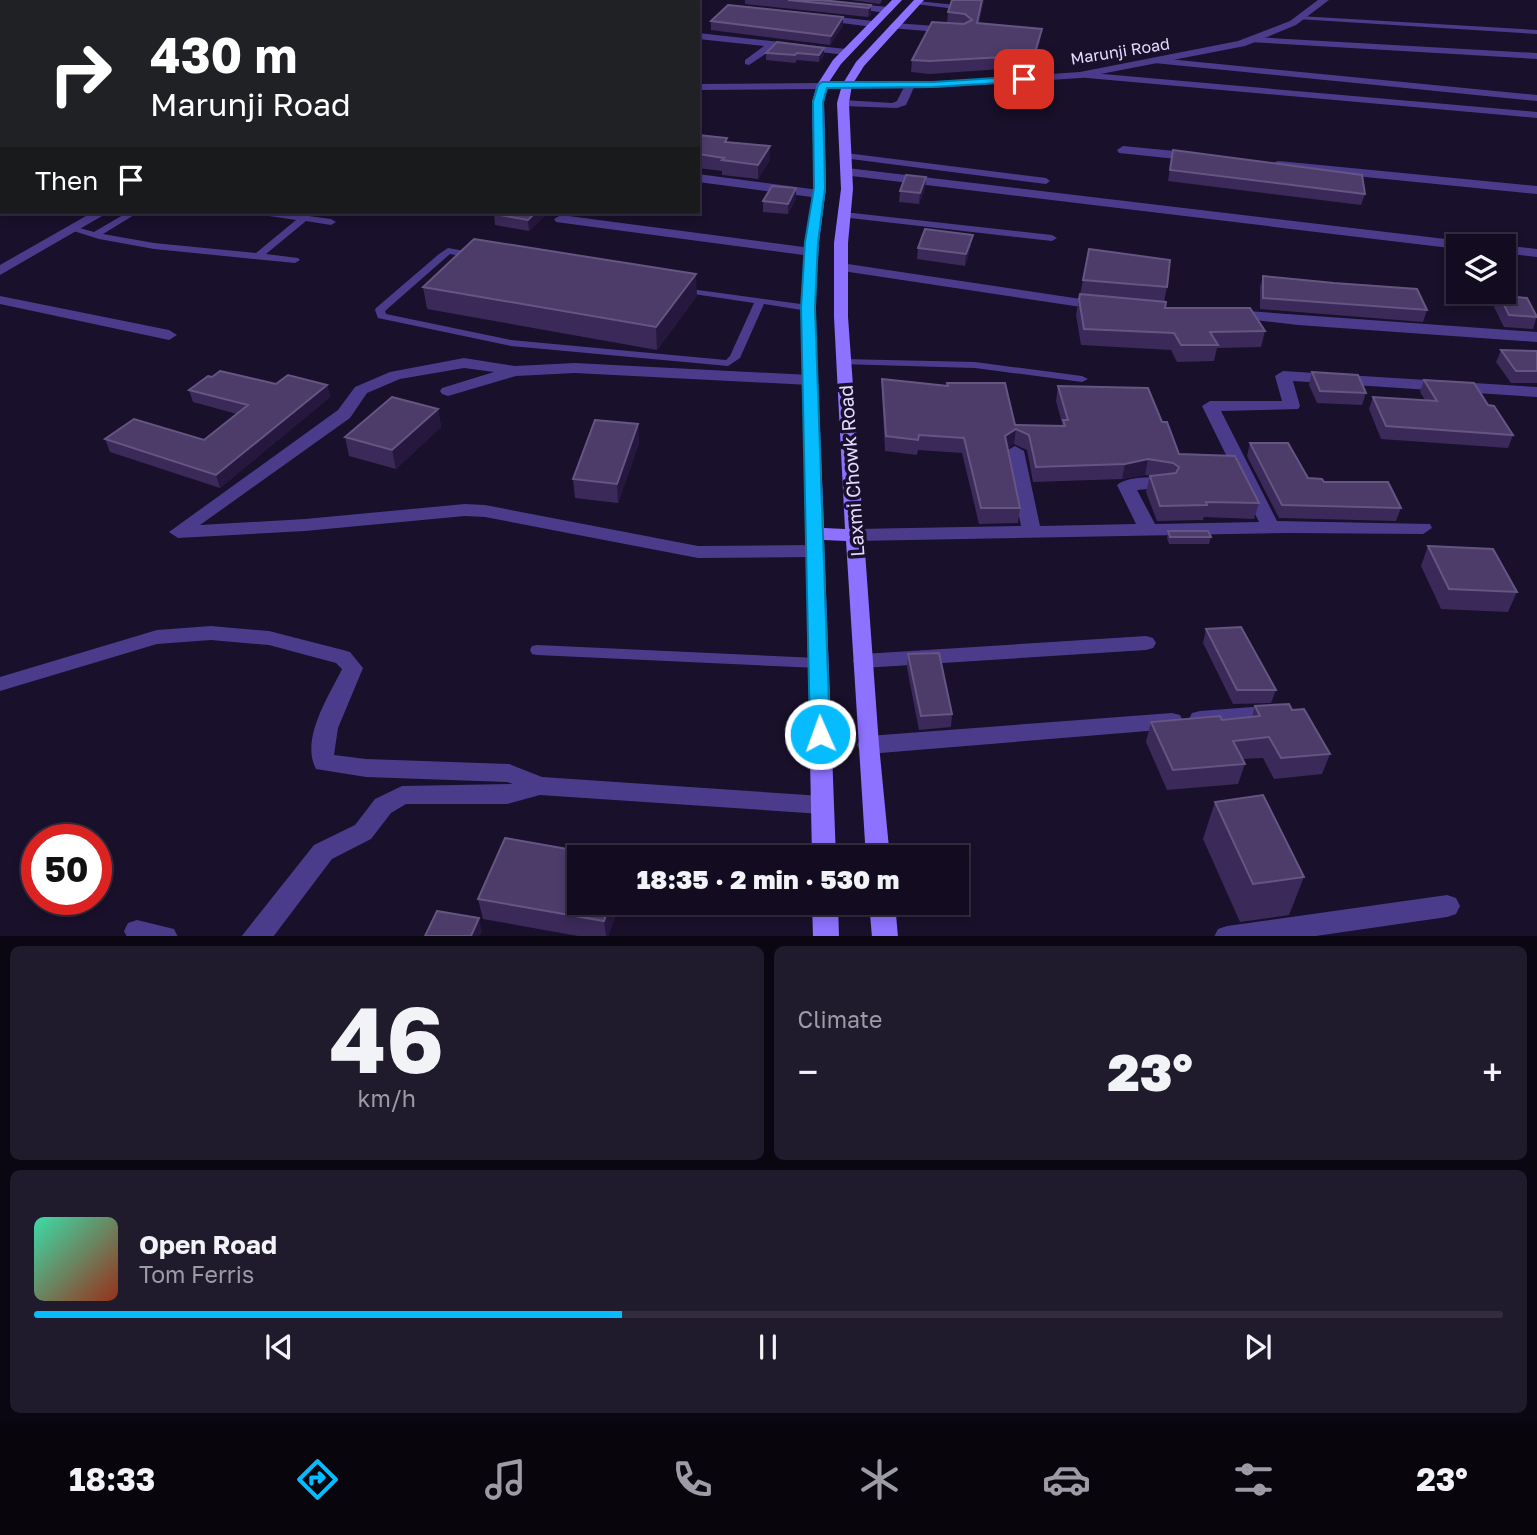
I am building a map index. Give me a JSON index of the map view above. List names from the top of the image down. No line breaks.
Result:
{"streets":{"main road":["Laxmi Chowk Road"],"street":["Marunji Road"]},"crossings":[["Marunji Road","Laxmi Chowk Road"]],"page":{"turn":["430 m","Marunji Road"],"then":"Then","limit":"50","trip":"18:35 · 2 min · 530 m","tile":[["46","km/h"],"Climate"],"heat":["−","23°","+"],"song":["Open Road","Tom Ferris"],"tabs":["18:33","23°"]}}
